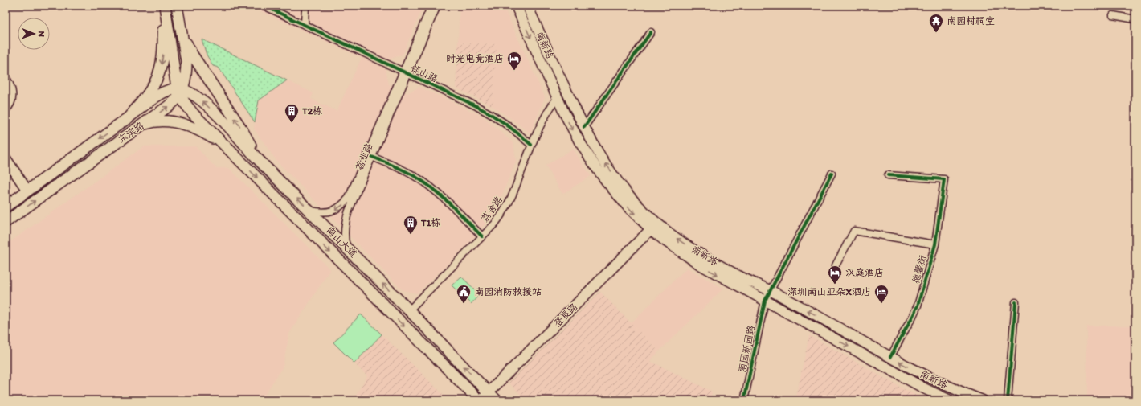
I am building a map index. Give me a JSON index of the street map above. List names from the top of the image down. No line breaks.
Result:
{"streets":{"main road":["南新路","东滨路","南山大道","登良路"],"street":["邻山路","荔业路","荔舍路","德馨街","南园新园路"]},"crossings":[["南新路","荔舍路"],["南新路","德馨街"],["南新路","登良路"],["南新路","南园新园路"],["邻山路","荔业路"],["邻山路","荔舍路"],["东滨路","南山大道"],["荔业路","南山大道"],["荔舍路","南山大道"],["南山大道","登良路"]],"places":{"temple":["南园村祠堂"],"hotel":["时光电竞酒店","汉庭酒店","深圳南山亚朵X酒店"],"building":["T2栋","T1栋"],"public building":["南园消防救援站"]},"north":"right"}
